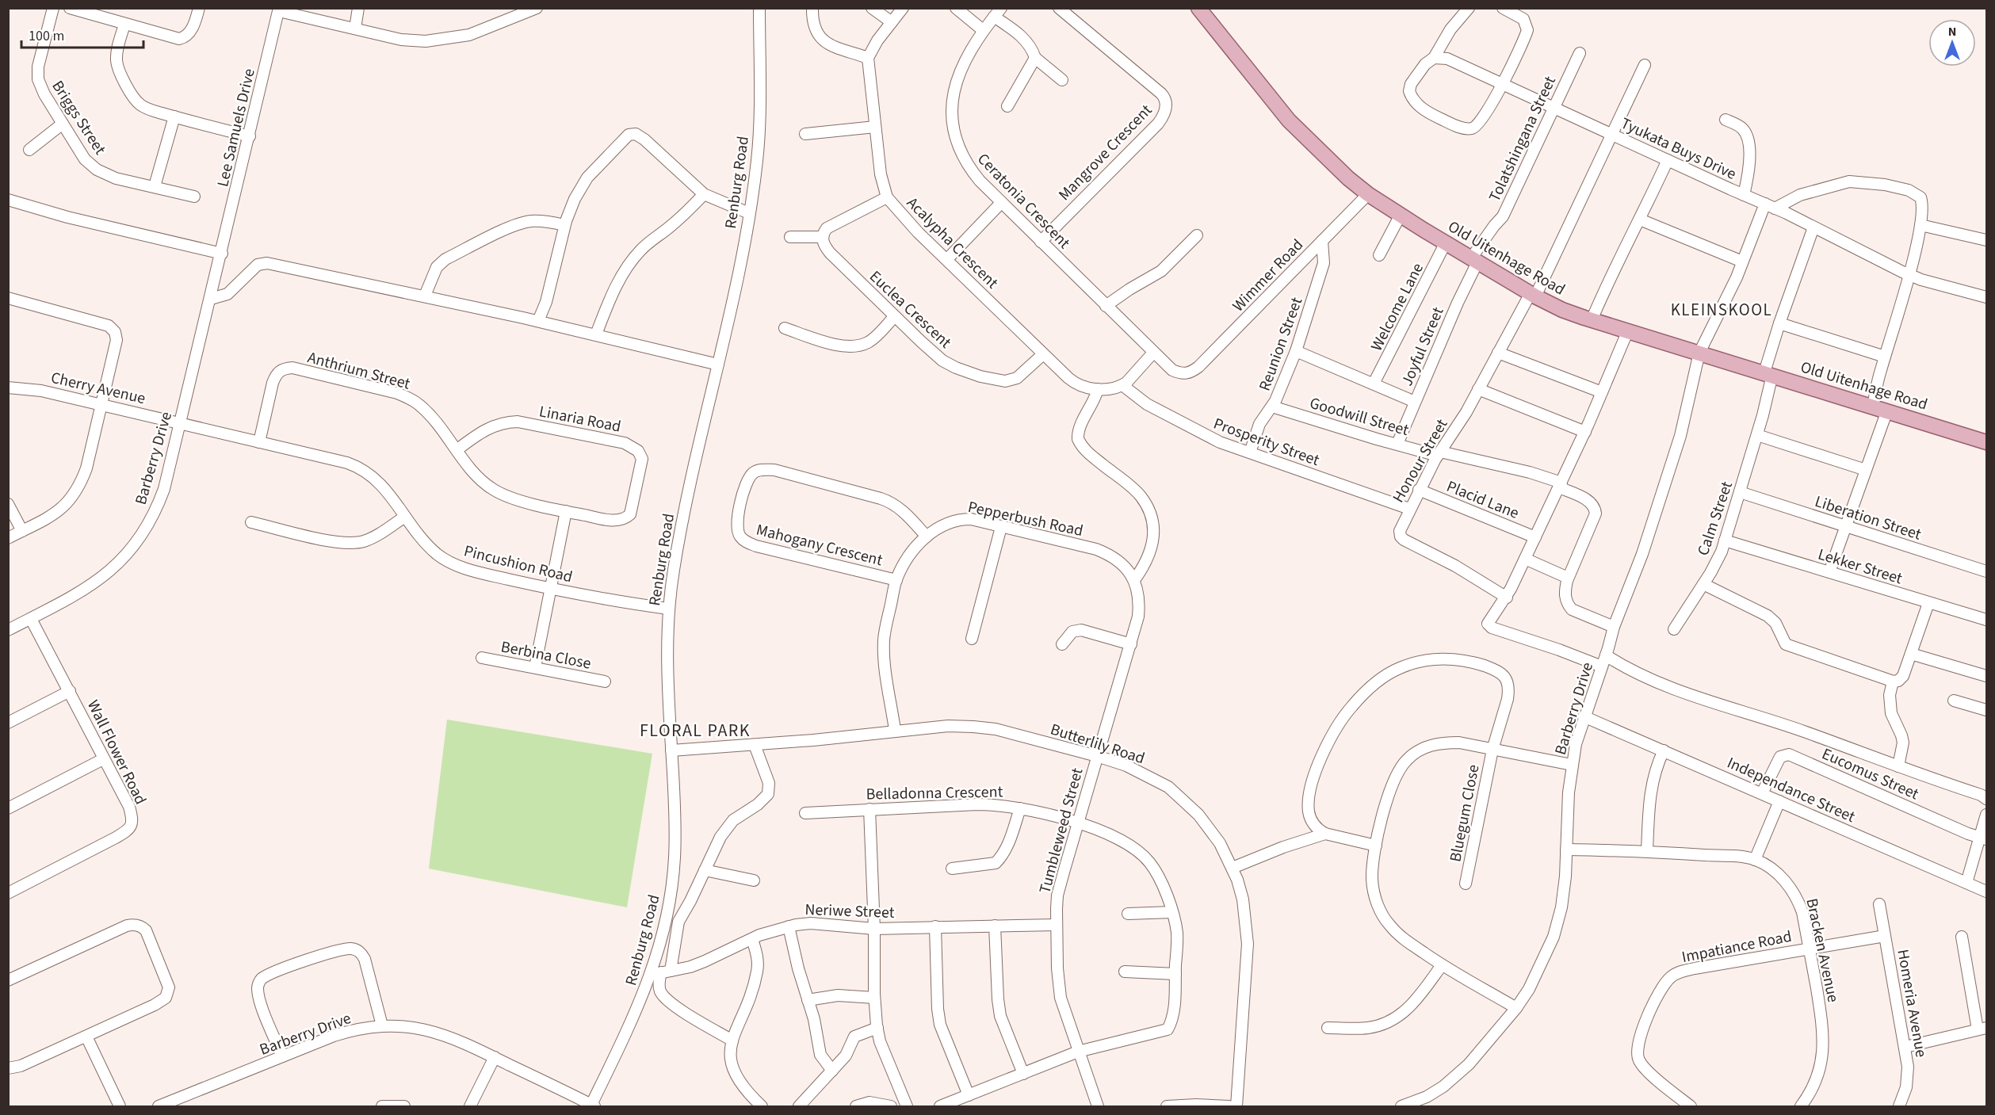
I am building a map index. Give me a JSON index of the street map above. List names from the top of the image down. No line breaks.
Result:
{"streets":{"main road":["Old Uitenhage Road"],"street":["Briggs Street","Lee Samuels Drive","Tolatshingana Street","Tyukata Buys Drive","Mangrove Crescent","Renburg Road","Ceratonia Crescent","Acalypha Crescent","Wimmer Road","Welcome Lane","Euclea Crescent","Reunion Street","Joyful Street","Anthrium Street","Cherry Avenue","Goodwill Street","Linaria Road","Prosperity Street","Barberry Drive","Honour Street","Placid Lane","Liberation Street","Pepperbush Road","Calm Street","Mahogany Crescent","Pincushion Road","Lekker Street","Berbina Close","Butterlily Road","Wall Flower Road","Eucomus Street","Independance Street","Belladonna Crescent","Bluegum Close","Tumbleweed Street","Neriwe Street","Impatiance Road","Bracken Avenue","Homeria Avenue"]},"crossings":[["Lee Samuels Drive","Barberry Drive"],["Tolatshingana Street","Tyukata Buys Drive"],["Tolatshingana Street","Old Uitenhage Road"],["Tolatshingana Street","Joyful Street"],["Tyukata Buys Drive","Barberry Drive"],["Tyukata Buys Drive","Honour Street"],["Tyukata Buys Drive","Calm Street"],["Mangrove Crescent","Ceratonia Crescent"],["Renburg Road","Barberry Drive"],["Renburg Road","Pincushion Road"],["Renburg Road","Butterlily Road"],["Renburg Road","Neriwe Street"],["Ceratonia Crescent","Wimmer Road"],["Acalypha Crescent","Euclea Crescent"],["Acalypha Crescent","Prosperity Street"],["Old Uitenhage Road","Wimmer Road"],["Old Uitenhage Road","Welcome Lane"],["Old Uitenhage Road","Joyful Street"],["Old Uitenhage Road","Barberry Drive"],["Old Uitenhage Road","Honour Street"],["Old Uitenhage Road","Calm Street"],["Wimmer Road","Reunion Street"],["Reunion Street","Goodwill Street"],["Reunion Street","Prosperity Street"],["Joyful Street","Goodwill Street"],["Anthrium Street","Linaria Road"],["Anthrium Street","Pincushion Road"],["Cherry Avenue","Barberry Drive"],["Cherry Avenue","Pincushion Road"],["Goodwill Street","Honour Street"],["Prosperity Street","Honour Street"],["Barberry Drive","Pincushion Road"],["Barberry Drive","Wall Flower Road"],["Barberry Drive","Independance Street"],["Barberry Drive","Bracken Avenue"],["Honour Street","Placid Lane"],["Liberation Street","Calm Street"],["Pepperbush Road","Mahogany Crescent"],["Pepperbush Road","Butterlily Road"],["Pepperbush Road","Tumbleweed Street"],["Calm Street","Lekker Street"],["Butterlily Road","Tumbleweed Street"],["Eucomus Street","Independance Street"],["Belladonna Crescent","Tumbleweed Street"],["Tumbleweed Street","Neriwe Street"],["Impatiance Road","Bracken Avenue"],["Impatiance Road","Homeria Avenue"]],"districts":["KLEINSKOOL","FLORAL PARK"],"scale_bar":"100 m","north":"top"}
